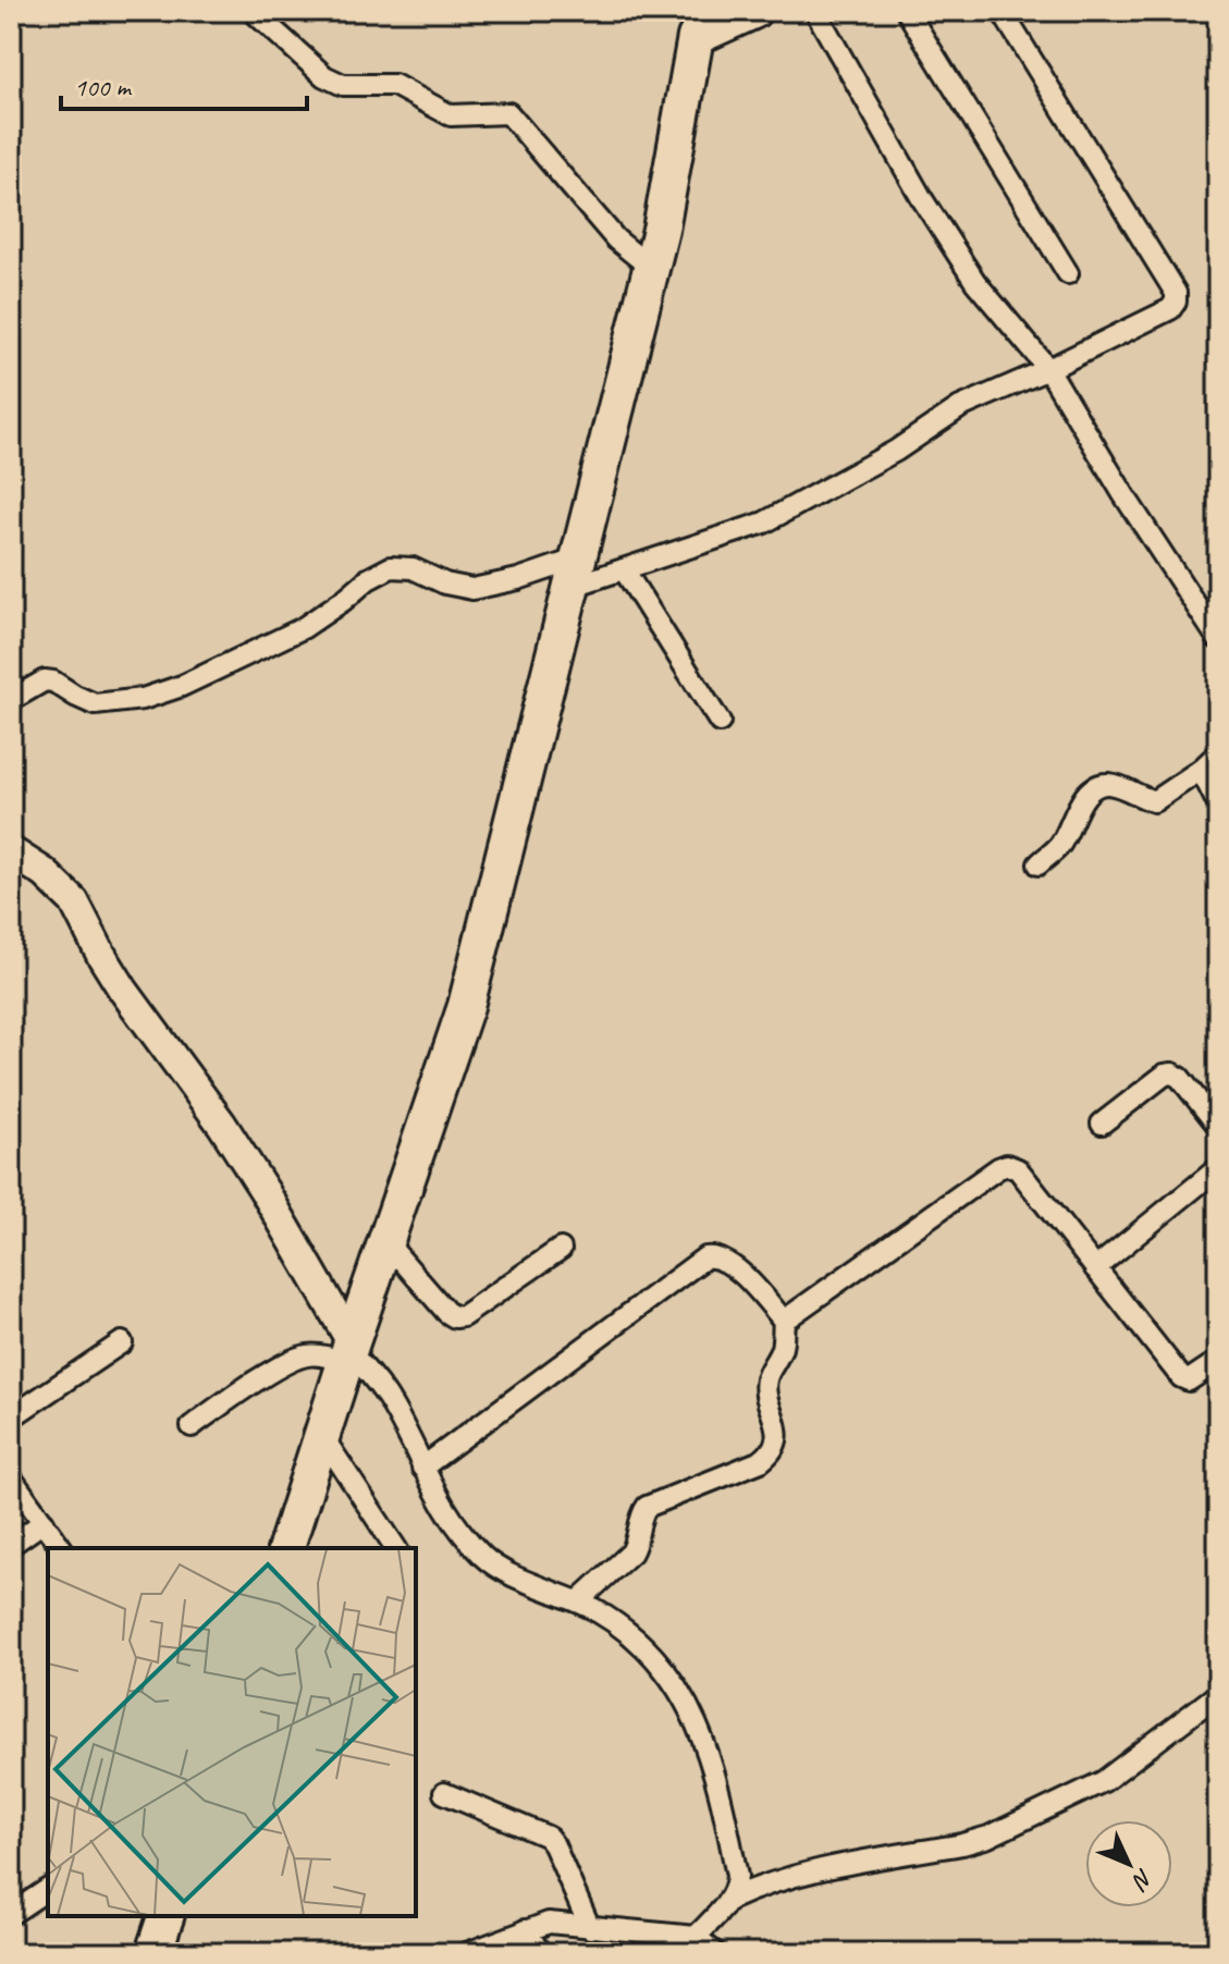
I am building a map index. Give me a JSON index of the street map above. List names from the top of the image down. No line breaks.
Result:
{"scale_bar":"100 m","north":"bottom right"}
